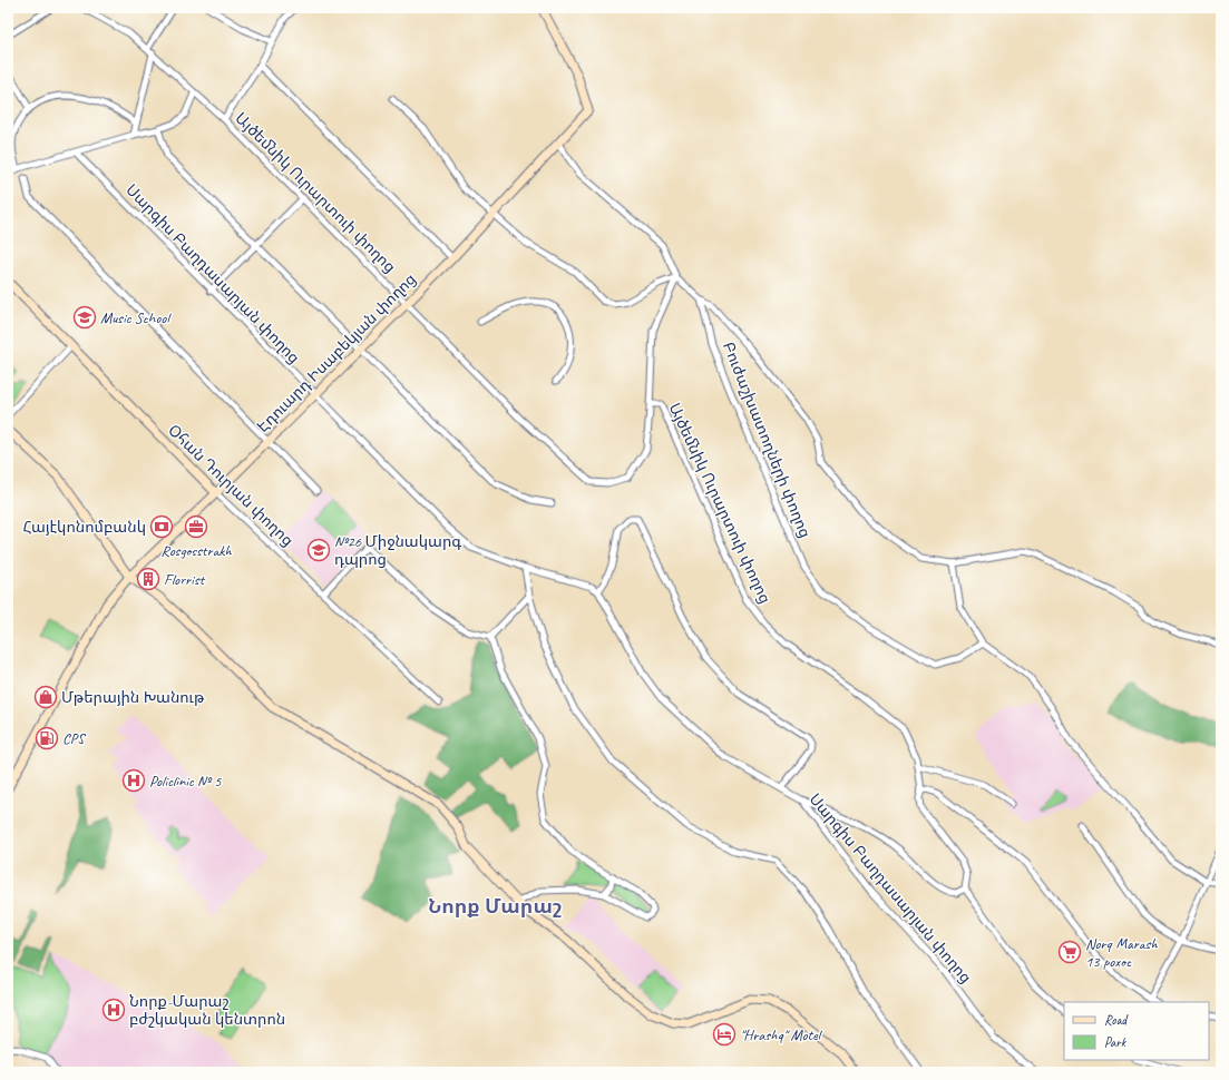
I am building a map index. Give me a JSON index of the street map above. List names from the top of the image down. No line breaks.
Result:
{"streets":{"main road":["Էդուարդ Իսաբեկյան փողոց","Օհան Դուրյան փողոց"],"street":["Այծեմնիկ Ուրարտուի փողոց","Սարգիս Բաղդասարյան փողոց","Բուժաշխատողների փողոց"]},"crossings":[["Այծեմնիկ Ուրարտուի փողոց","Էդուարդ Իսաբեկյան փողոց"],["Սարգիս Բաղդասարյան փողոց","Էդուարդ Իսաբեկյան փողոց"],["Էդուարդ Իսաբեկյան փողոց","Օհան Դուրյան փողոց"]],"districts":["Նորք Մարաշ"],"places":{"school or university":["Music School","№26 Միջնակարգ դպրոց"],"bank":["Հայէկոնոմբանկ"],"office":["Rosgosstrakh"],"building":["Florrist"],"shop":["Մթերային Խանութ"],"fuel station":["CPS"],"hospital":["Policlinic № 5","Նորք-Մարաշ բժշկական կենտրոն"],"supermarket":["Norq Marash 13 poxoc"],"hotel":["\"Hrashq\" Motel"]},"legend":["Road","Park"]}
